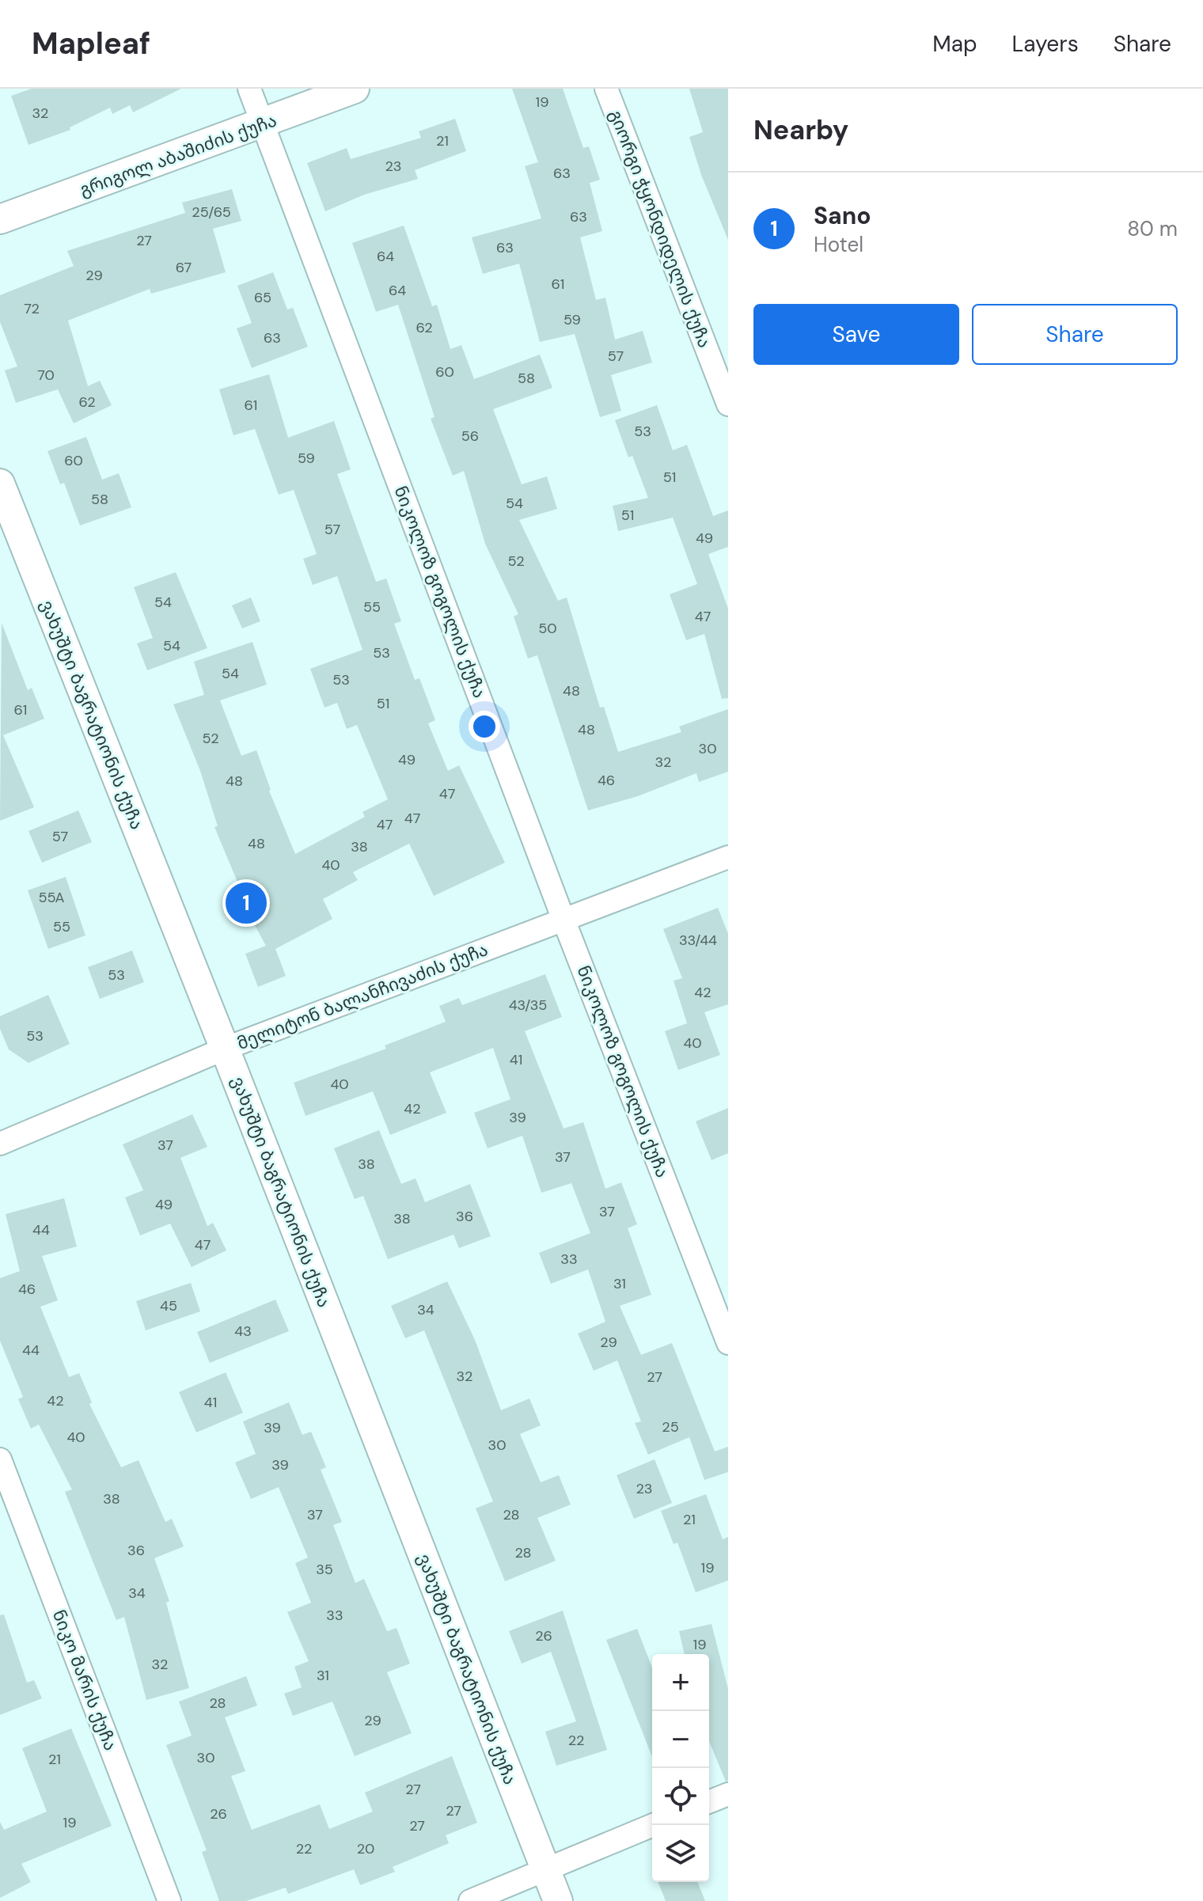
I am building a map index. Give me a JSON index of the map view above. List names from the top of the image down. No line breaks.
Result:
{"streets":{"street":["გრიგოლ აბაშიძის ქუჩა","გიორგი ჭყონდიდელის ქუჩა","ნიკოლოზ გოგოლის ქუჩა","ვახუშტი ბაგრატიონის ქუჩა","მელიტონ ბალანჩივაძის ქუჩა","ნიკო მარის ქუჩა"]},"crossings":[["გრიგოლ აბაშიძის ქუჩა","ნიკოლოზ გოგოლის ქუჩა"],["ნიკოლოზ გოგოლის ქუჩა","მელიტონ ბალანჩივაძის ქუჩა"],["ვახუშტი ბაგრატიონის ქუჩა","მელიტონ ბალანჩივაძის ქუჩა"]],"house_numbers":["19","32","21","23","63","25/65","63","27","63","64","67","29","61","64","65","72","59","62","63","57","60","70","58","62","61","53","56","59","60","51","58","54","51","57","49","52","54","55","47","50","54","53","54","53","48","51","61","48","52","30","49","32","46","48","47","47","47","57","48","38","40","55A","55","33/44","53","42","43/35","53","40","41","40","42","39","37","37","38","49","37","36","38","44","47","33","31","46","45","34","43","29","44","32","27","42","41","25","39","40","30","39","23","38","37","28","21","36","28","19","35","34","33","26","19","32","31","28","29","22","30","21","27","27","26","19","27","22","20"],"page":{"header":"Mapleaf","nav":["Map","Layers","Share"],"heading":"Nearby","list":[{"mark":"1","name":"Sano","note":"Hotel","value":"80 m"}],"buttons":["Save","Share"],"pins":"1","map_buttons":["+","−"]}}
